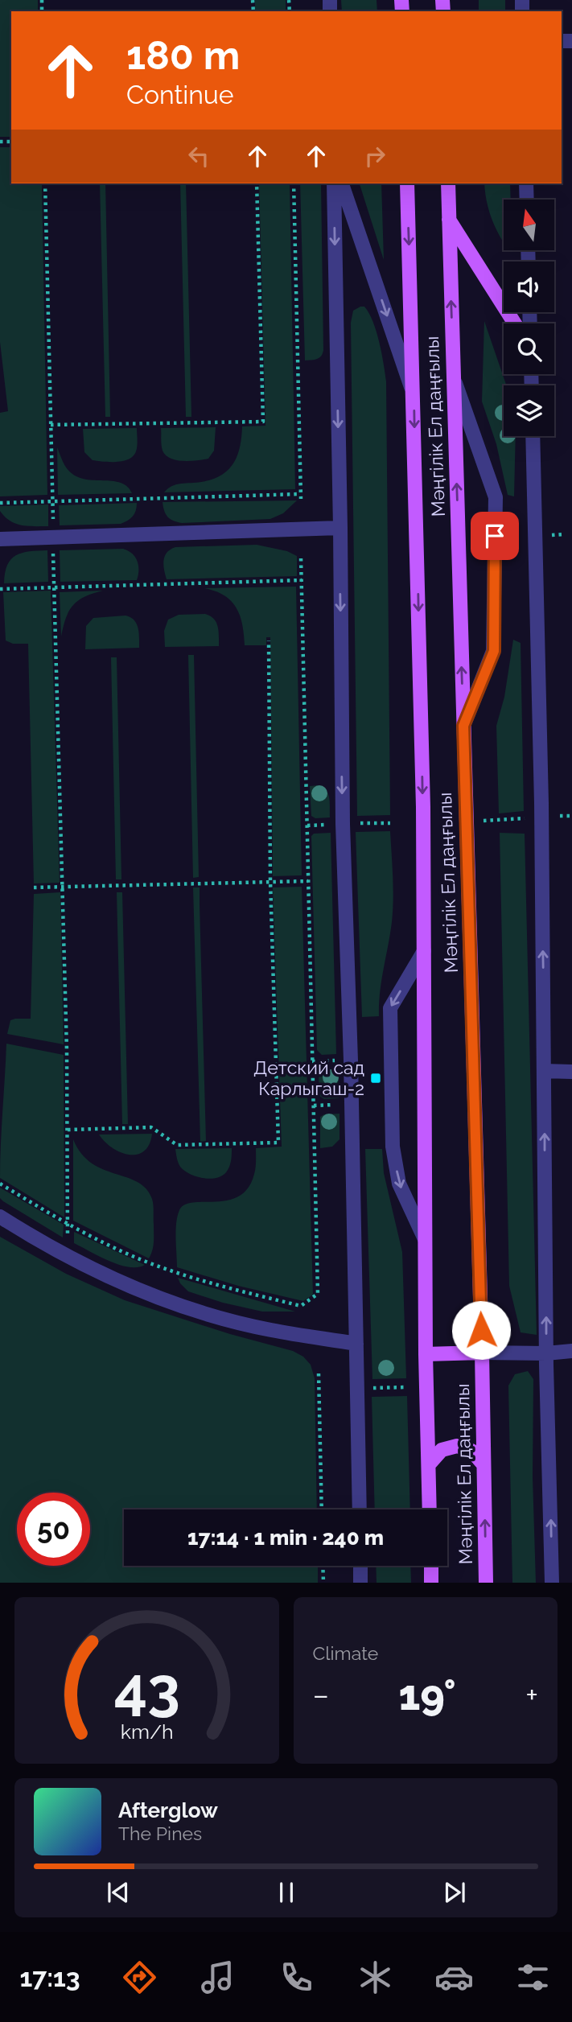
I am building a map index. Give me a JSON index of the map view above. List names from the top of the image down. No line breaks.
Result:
{"streets":{"main road":["Мәңгілік Ел даңғылы"]},"places":{"transit":["Детский сад Карлыгаш-2"]},"north":"top","page":{"turn":["180 m","Continue"],"limit":"50","trip":"17:14 · 1 min · 240 m","tile":"Climate","heat":["−","19°","+"],"song":["Afterglow","The Pines"],"tabs":"17:13","gauge":["43","km/h"]}}
